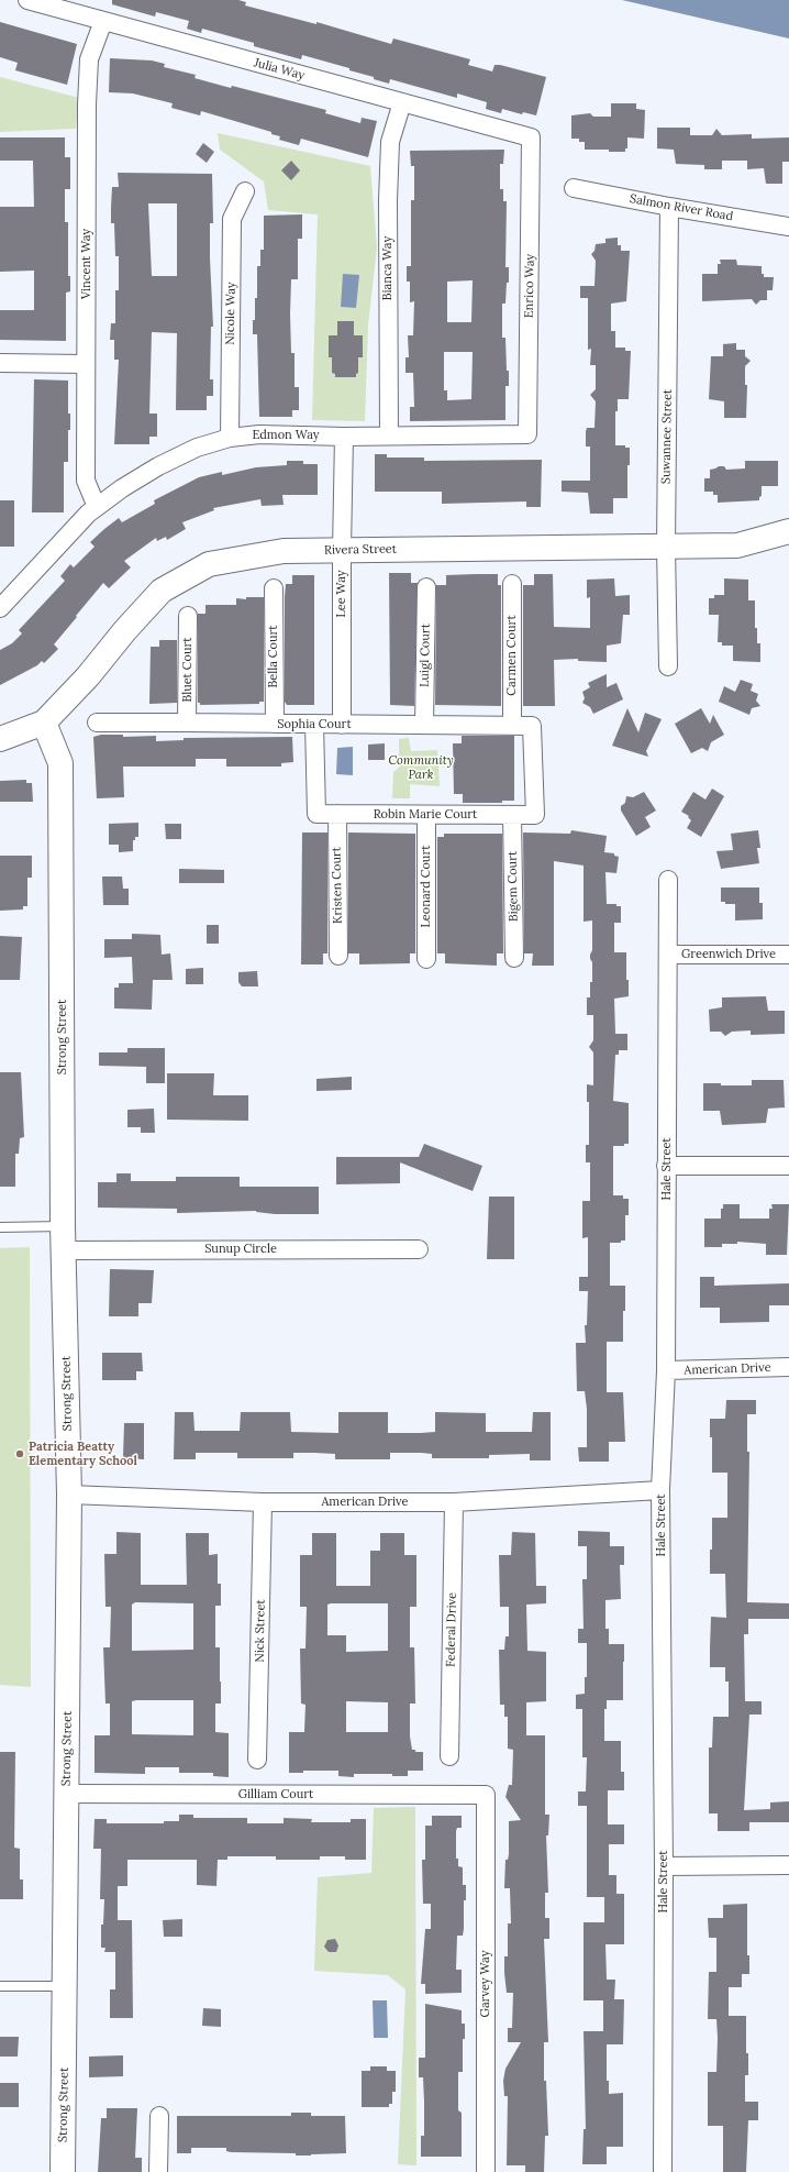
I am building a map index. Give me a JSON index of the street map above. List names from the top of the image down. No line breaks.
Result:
{"streets":{"street":["Julia Way","Salmon River Road","Vincent Way","Bianca Way","Enrico Way","Nicole Way","Edmon Way","Suwannee Street","Rivera Street","Lee Way","Luigl Court","Carmen Court","Bella Court","Bluet Court","Sophia Court","Robin Marie Court","Kristen Court","Leonard Court","Bigem Court","Greenwich Drive","Strong Street","Hale Street","Sunup Circle","American Drive","Federal Drive","Nick Street","Gilliam Court","Garvey Way"]},"crossings":[["Julia Way","Vincent Way"],["Julia Way","Bianca Way"],["Julia Way","Enrico Way"],["Salmon River Road","Suwannee Street"],["Vincent Way","Edmon Way"],["Bianca Way","Edmon Way"],["Enrico Way","Edmon Way"],["Nicole Way","Edmon Way"],["Edmon Way","Lee Way"],["Suwannee Street","Rivera Street"],["Rivera Street","Lee Way"],["Rivera Street","Strong Street"],["Lee Way","Sophia Court"],["Luigl Court","Sophia Court"],["Carmen Court","Sophia Court"],["Bella Court","Sophia Court"],["Bluet Court","Sophia Court"],["Sophia Court","Robin Marie Court"],["Robin Marie Court","Kristen Court"],["Robin Marie Court","Leonard Court"],["Robin Marie Court","Bigem Court"],["Greenwich Drive","Hale Street"],["Strong Street","Sunup Circle"],["Strong Street","American Drive"],["Strong Street","Gilliam Court"],["Hale Street","American Drive"],["American Drive","Federal Drive"],["American Drive","Nick Street"],["Gilliam Court","Garvey Way"]],"parks":["Community Park"],"places":["Patricia Beatty Elementary School"]}
